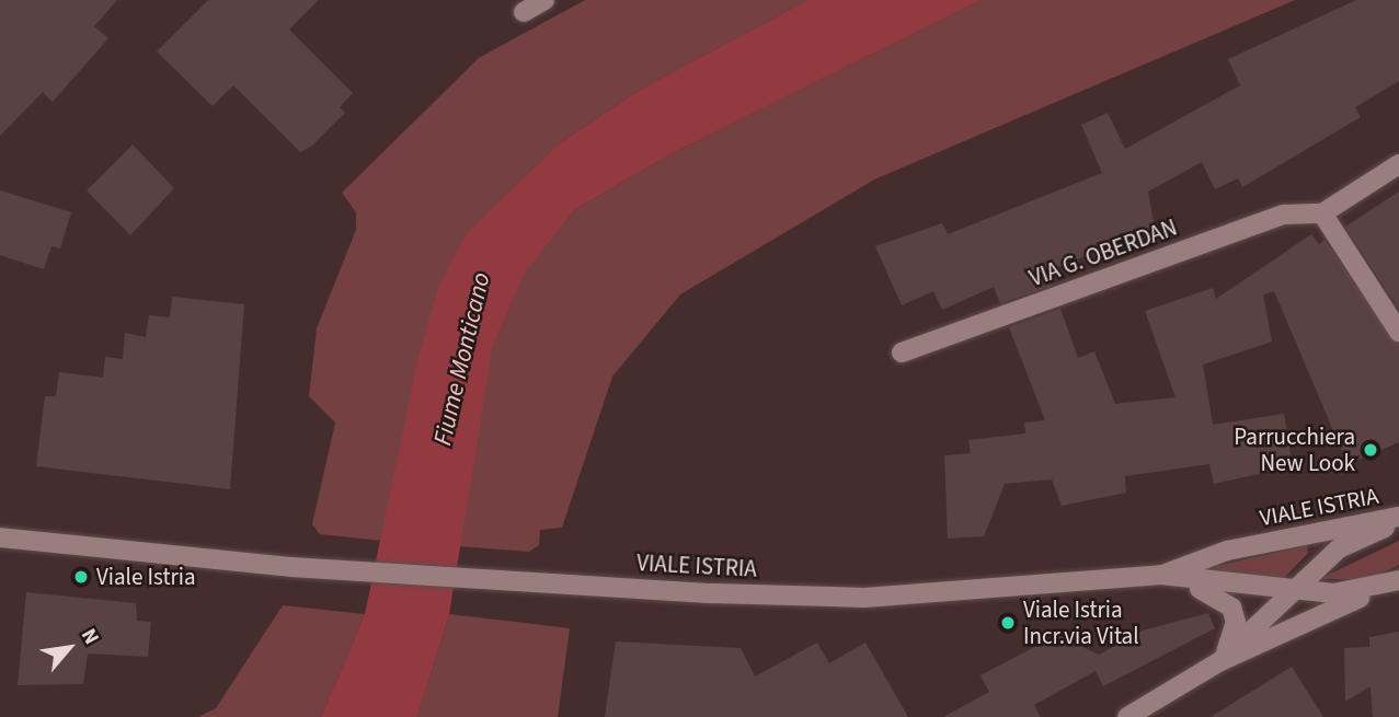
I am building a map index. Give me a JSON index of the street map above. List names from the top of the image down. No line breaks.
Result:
{"streets":{"street":["VIA G. OBERDAN","VIALE ISTRIA"]},"water":["Fiume Monticano"],"places":["Parrucchiera New Look","Viale Istria","Viale Istria Incr.via Vital"],"north":"top right"}
